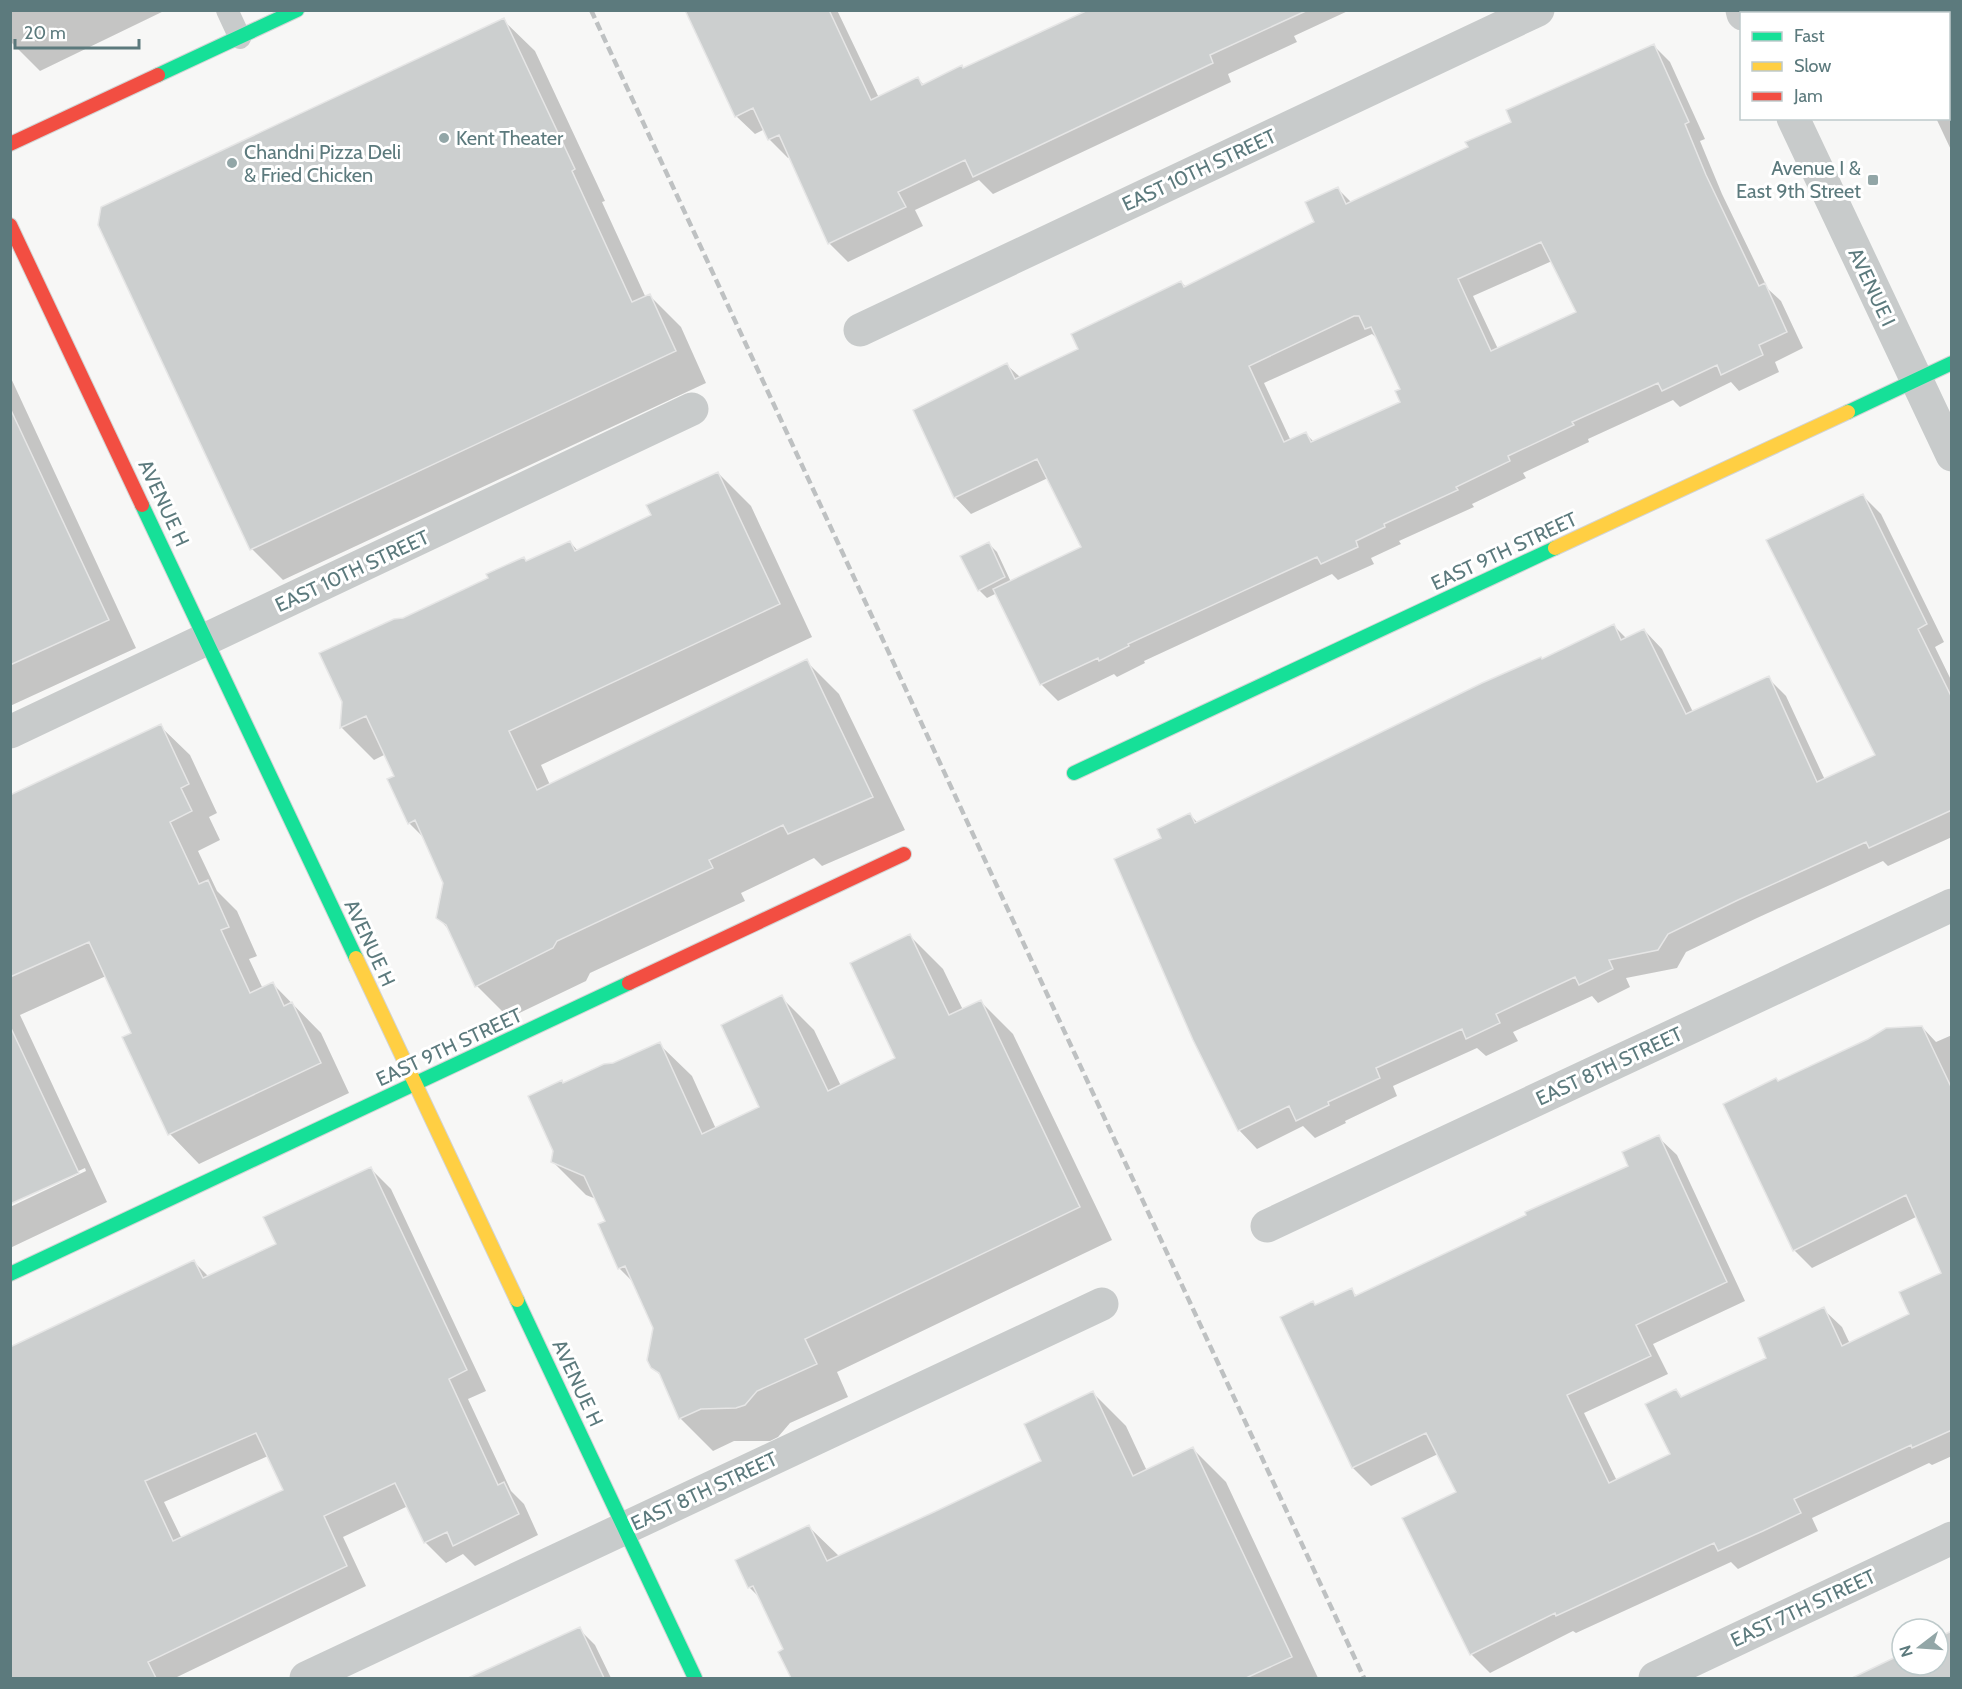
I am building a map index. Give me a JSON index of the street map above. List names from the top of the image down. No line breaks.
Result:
{"streets":{"street":["EAST 10TH STREET","AVENUE I","AVENUE H","EAST 9TH STREET","EAST 8TH STREET","EAST 7TH STREET"]},"crossings":[["EAST 10TH STREET","AVENUE H"],["AVENUE I","EAST 9TH STREET"],["AVENUE H","EAST 9TH STREET"],["AVENUE H","EAST 8TH STREET"]],"places":{"other":["Kent Theater","Chandni Pizza Deli & Fried Chicken"],"transit":["Avenue I & East 9th Street"]},"legend":["Fast","Slow","Jam"],"scale_bar":"20 m","north":"left"}
